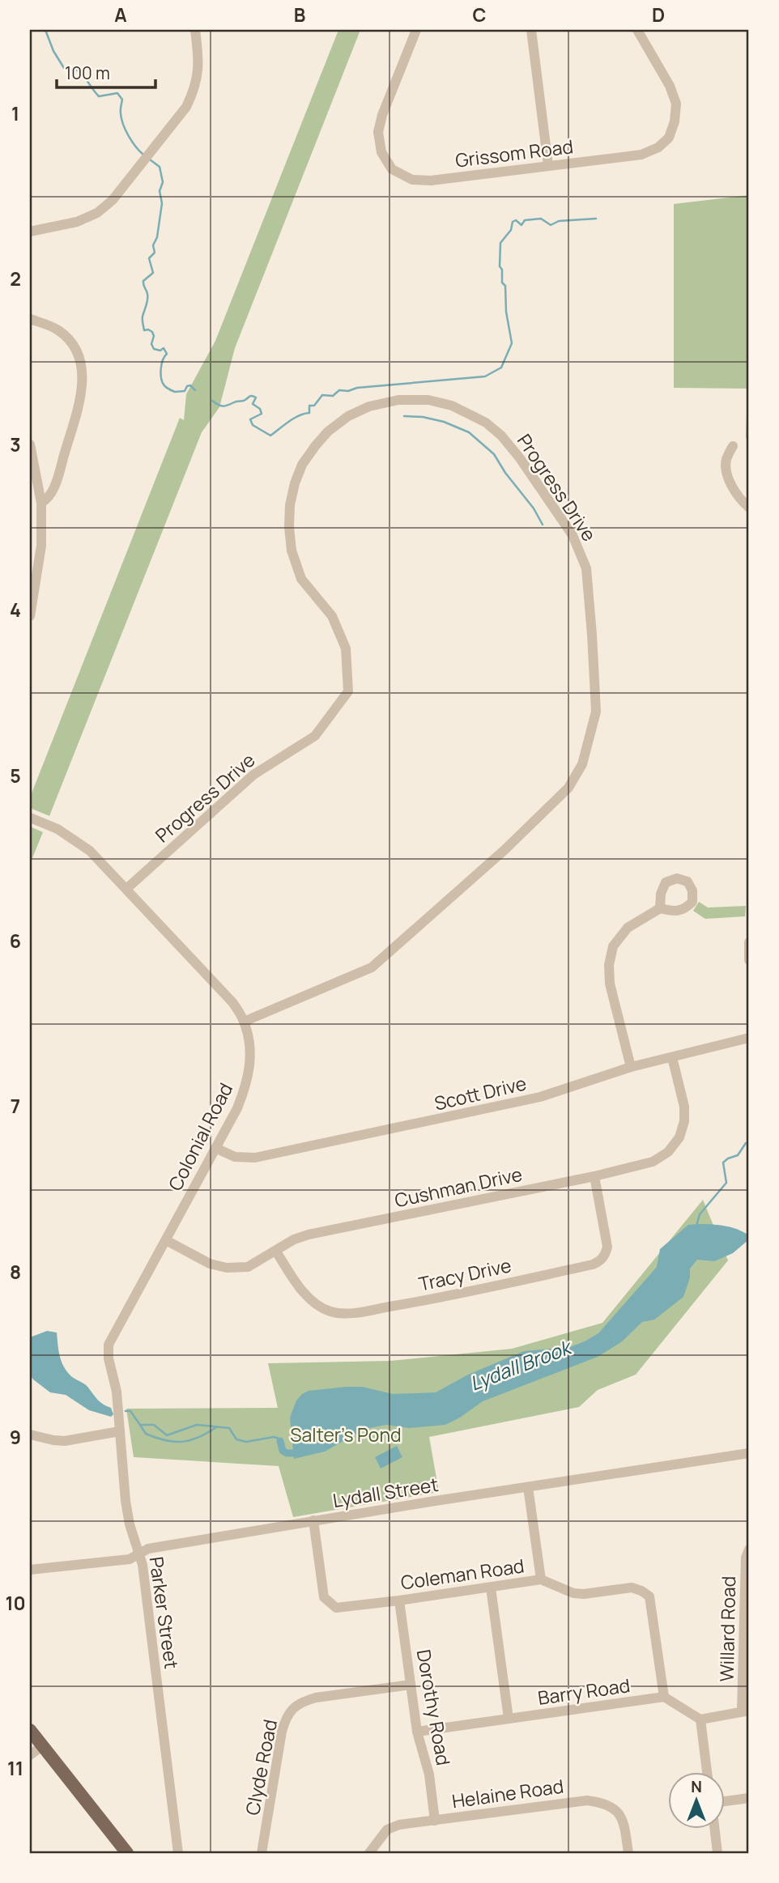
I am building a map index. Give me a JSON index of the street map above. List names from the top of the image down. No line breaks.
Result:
{"streets":{"street":["Grissom Road","Progress Drive","Scott Drive","Colonial Road","Cushman Drive","Tracy Drive","Lydall Street","Coleman Road","Parker Street","Willard Road","Barry Road","Dorothy Road","Clyde Road","Helaine Road"]},"crossings":[["Progress Drive","Colonial Road"],["Scott Drive","Colonial Road"],["Scott Drive","Cushman Drive"],["Colonial Road","Cushman Drive"],["Colonial Road","Parker Street"],["Cushman Drive","Tracy Drive"],["Lydall Street","Coleman Road"],["Lydall Street","Parker Street"],["Coleman Road","Barry Road"],["Coleman Road","Dorothy Road"],["Barry Road","Dorothy Road"],["Dorothy Road","Clyde Road"],["Dorothy Road","Helaine Road"]],"water":["Lydall Brook"],"parks":["Salter's Pond"],"scale_bar":"100 m","north":"top","grid":{"columns":["A","B","C","D"],"rows":["1","2","3","4","5","6","7","8","9","10","11"]}}
